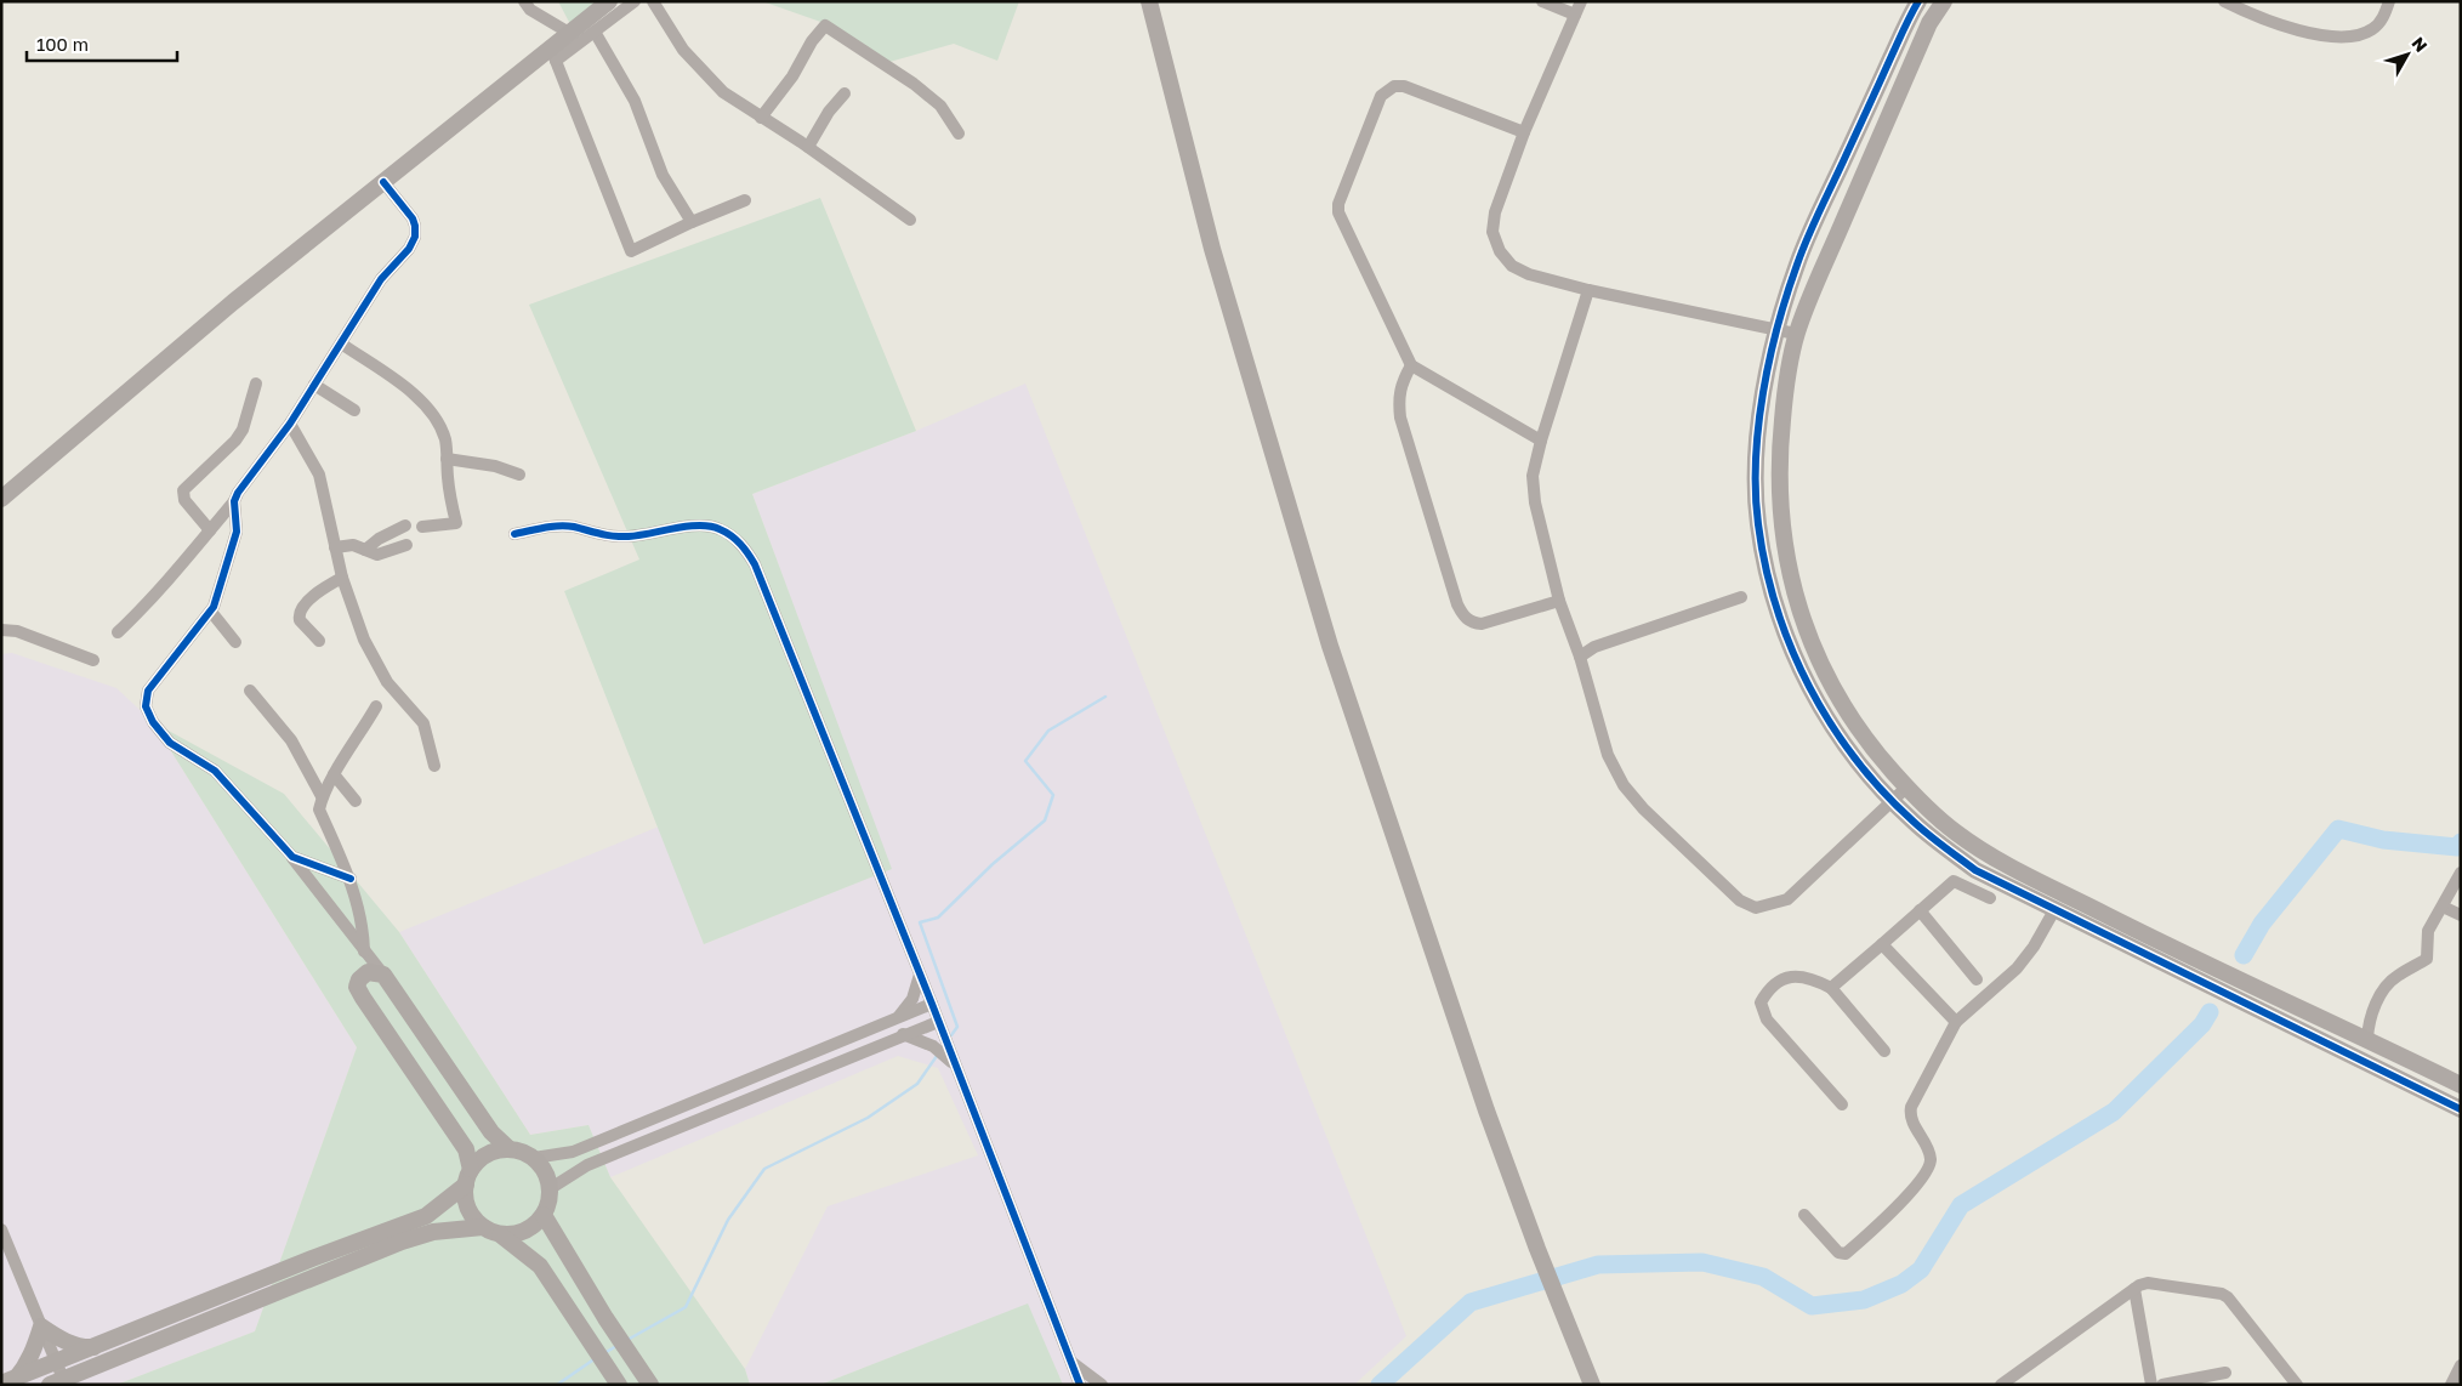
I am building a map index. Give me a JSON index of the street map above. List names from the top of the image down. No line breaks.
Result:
{"scale_bar":"100 m","north":"top right"}
